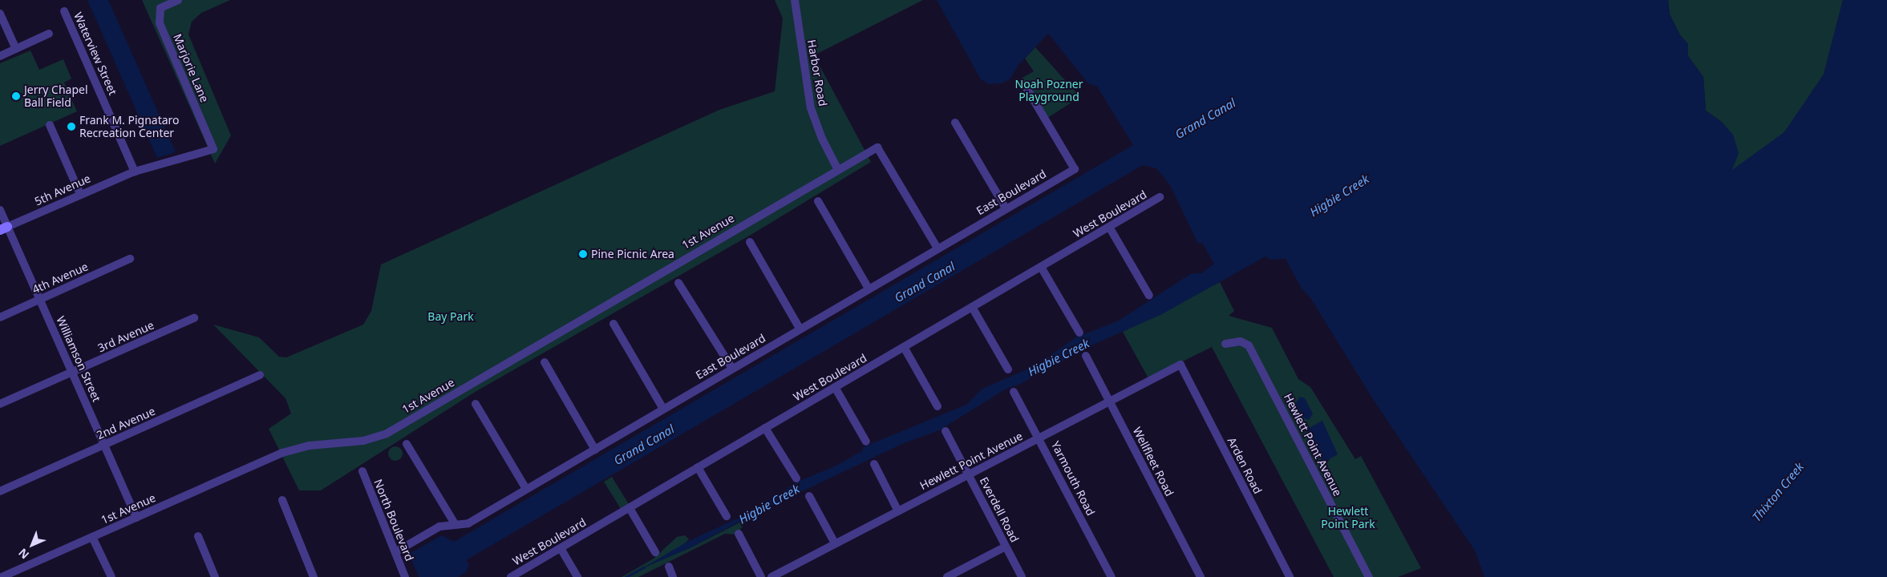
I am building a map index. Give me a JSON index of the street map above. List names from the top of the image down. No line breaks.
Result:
{"streets":{"street":["Waterview Street","Marjorie Lane","Harbor Road","5th Avenue","East Boulevard","West Boulevard","1st Avenue","4th Avenue","3rd Avenue","Williamson Street","2nd Avenue","Hewlett Point Avenue","Wellfleet Road","Arden Road","Yarmouth Road","Everdell Road","North Boulevard"]},"crossings":[["Waterview Street","5th Avenue"],["Marjorie Lane","5th Avenue"],["Harbor Road","1st Avenue"],["5th Avenue","Williamson Street"],["East Boulevard","1st Avenue"],["East Boulevard","North Boulevard"],["1st Avenue","Williamson Street"],["4th Avenue","Williamson Street"],["3rd Avenue","Williamson Street"],["Williamson Street","2nd Avenue"],["Hewlett Point Avenue","Wellfleet Road"],["Hewlett Point Avenue","Arden Road"],["Hewlett Point Avenue","Yarmouth Road"],["Hewlett Point Avenue","Everdell Road"]],"water":["Grand Canal","Higbie Creek","Thixton Creek"],"parks":["Noah Pozner Playground","Bay Park","Hewlett Point Park"],"places":["Jerry Chapel Ball Field","Frank M. Pignataro Recreation Center","Pine Picnic Area"],"north":"bottom left"}
